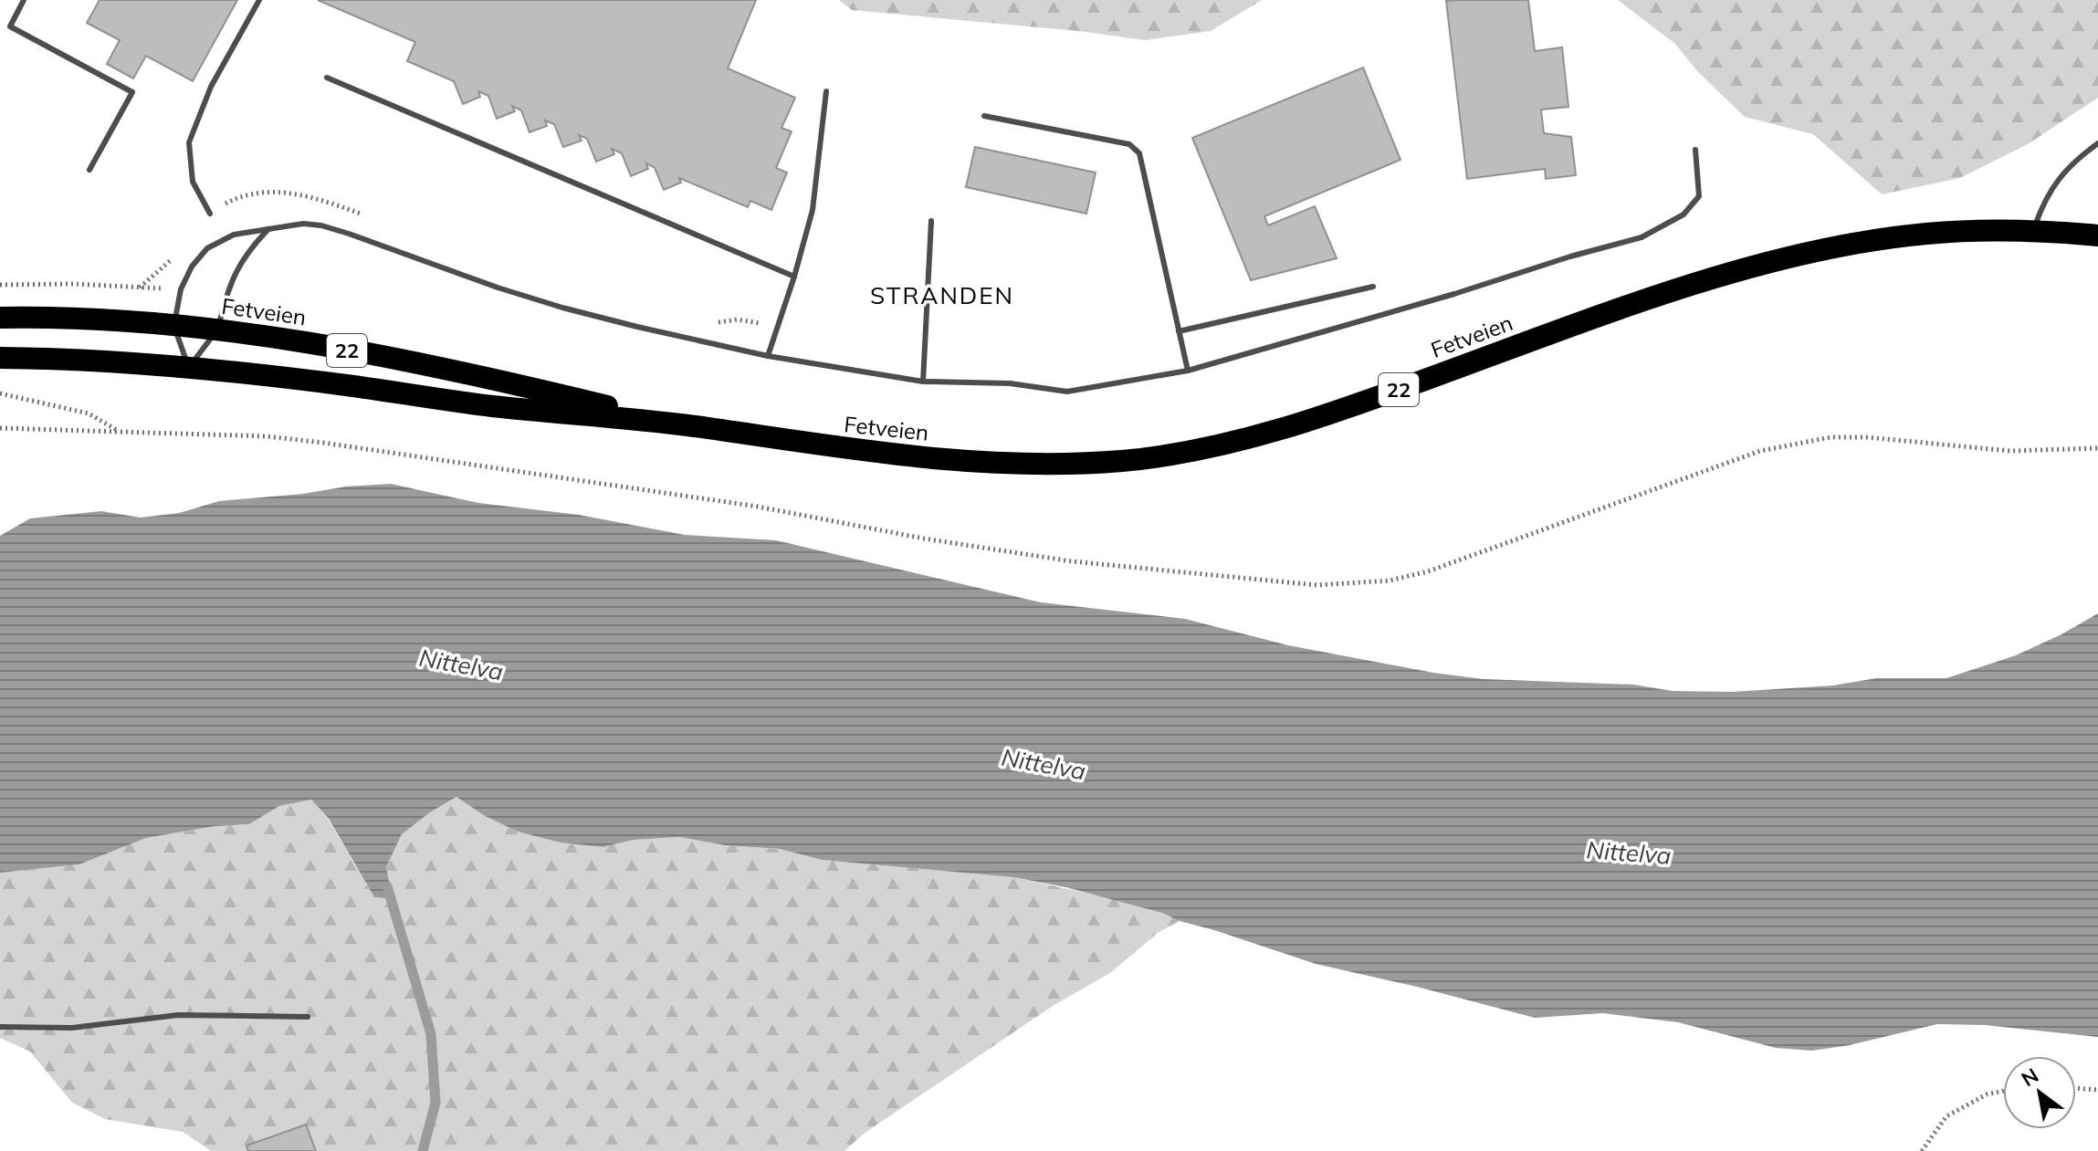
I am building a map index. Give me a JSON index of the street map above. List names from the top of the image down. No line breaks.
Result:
{"streets":{"highway":["Fetveien","22"]},"districts":["STRANDEN"],"water":["Nittelva"],"north":"top left"}
